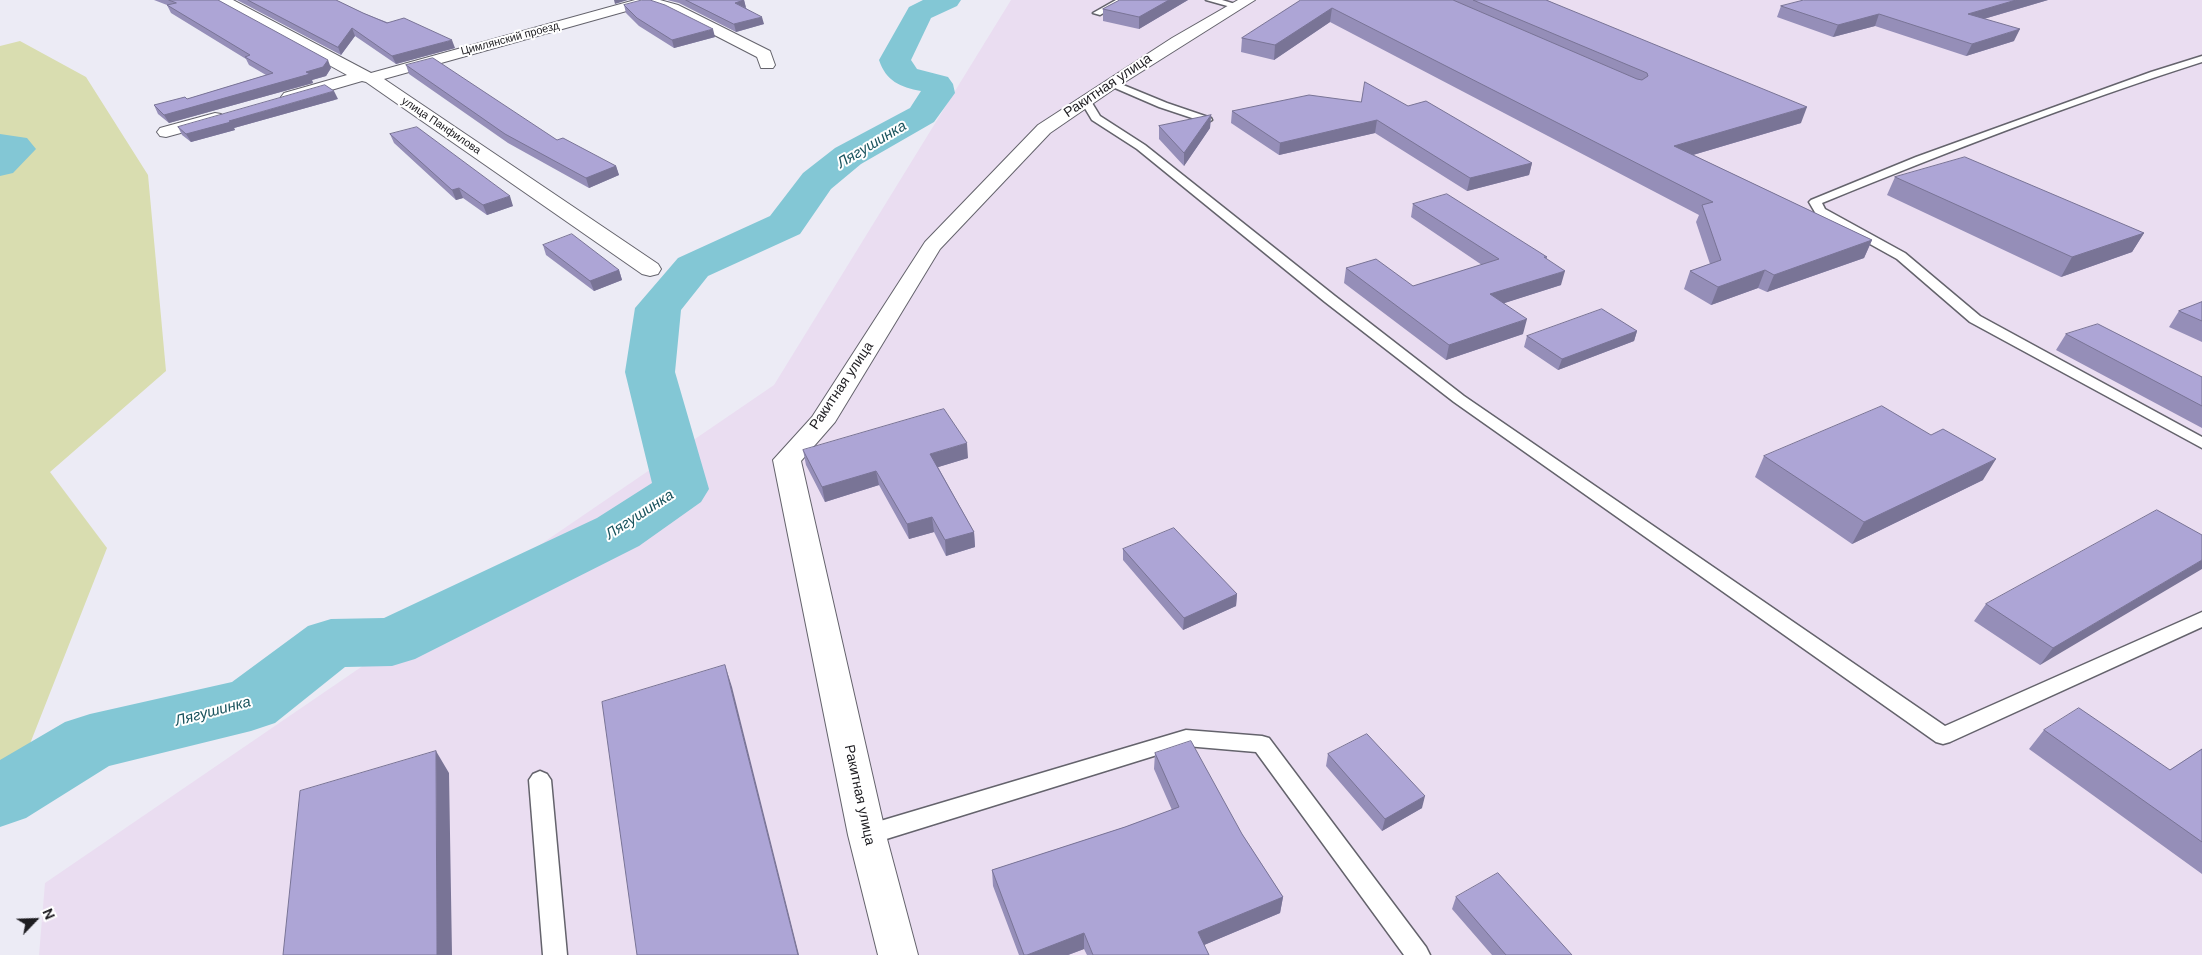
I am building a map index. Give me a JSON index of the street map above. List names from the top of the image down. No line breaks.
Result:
{"streets":{"street":["Цимлянский проезд","Ракитная улица","улица Панфилова"]},"crossings":[["Цимлянский проезд","улица Панфилова"]],"water":["Лягушинка"],"north":"top right"}
